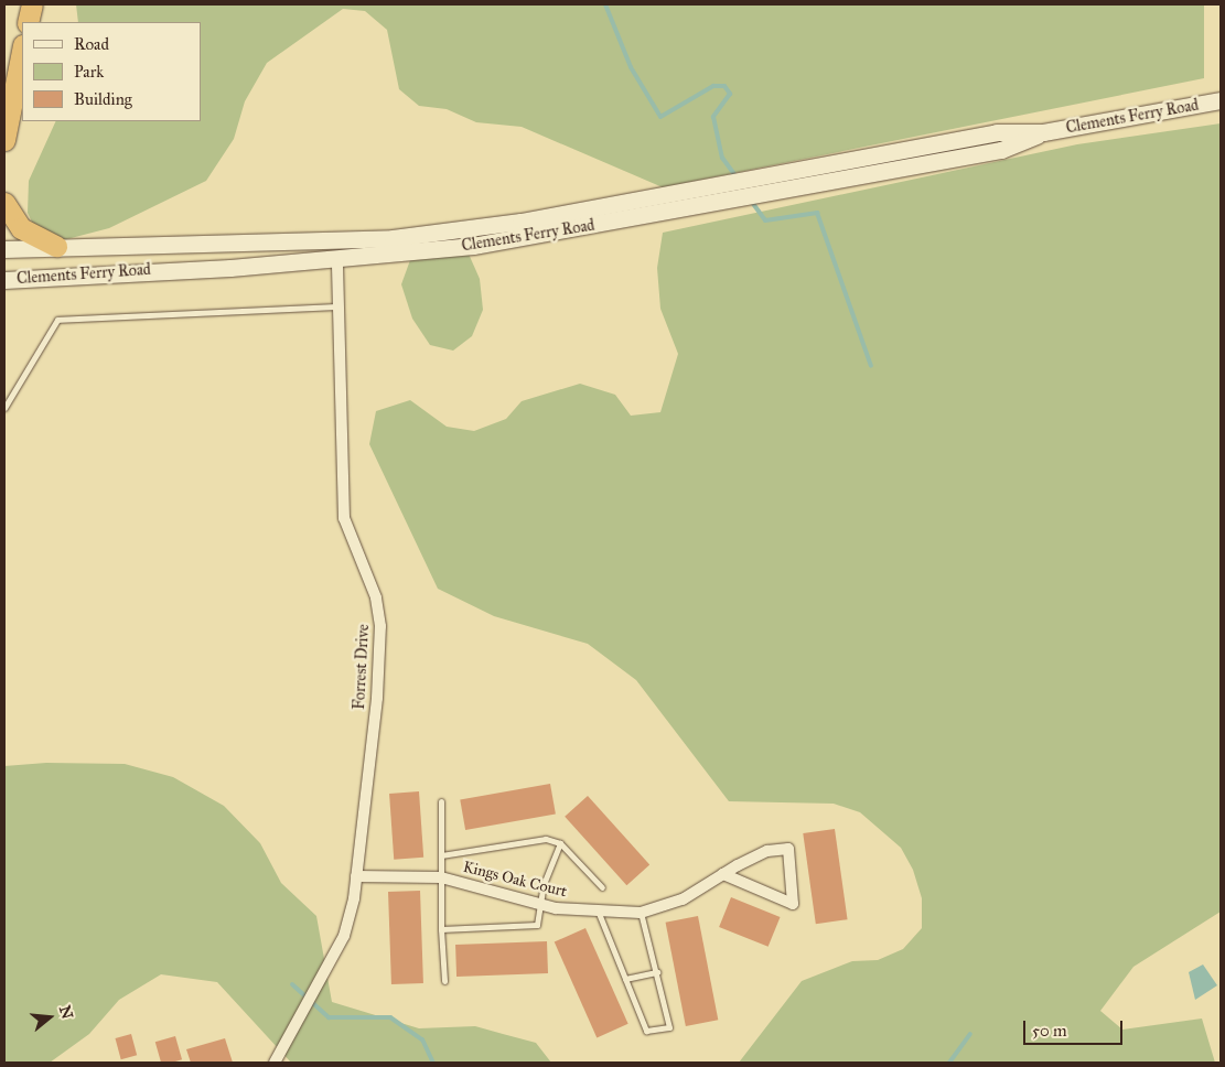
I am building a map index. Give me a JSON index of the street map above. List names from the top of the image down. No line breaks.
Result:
{"streets":{"main road":["Clements Ferry Road"],"street":["Forrest Drive","Kings Oak Court"]},"crossings":[["Clements Ferry Road","Forrest Drive"],["Forrest Drive","Kings Oak Court"]],"legend":["Road","Park","Building"],"scale_bar":"50 m","north":"right"}
